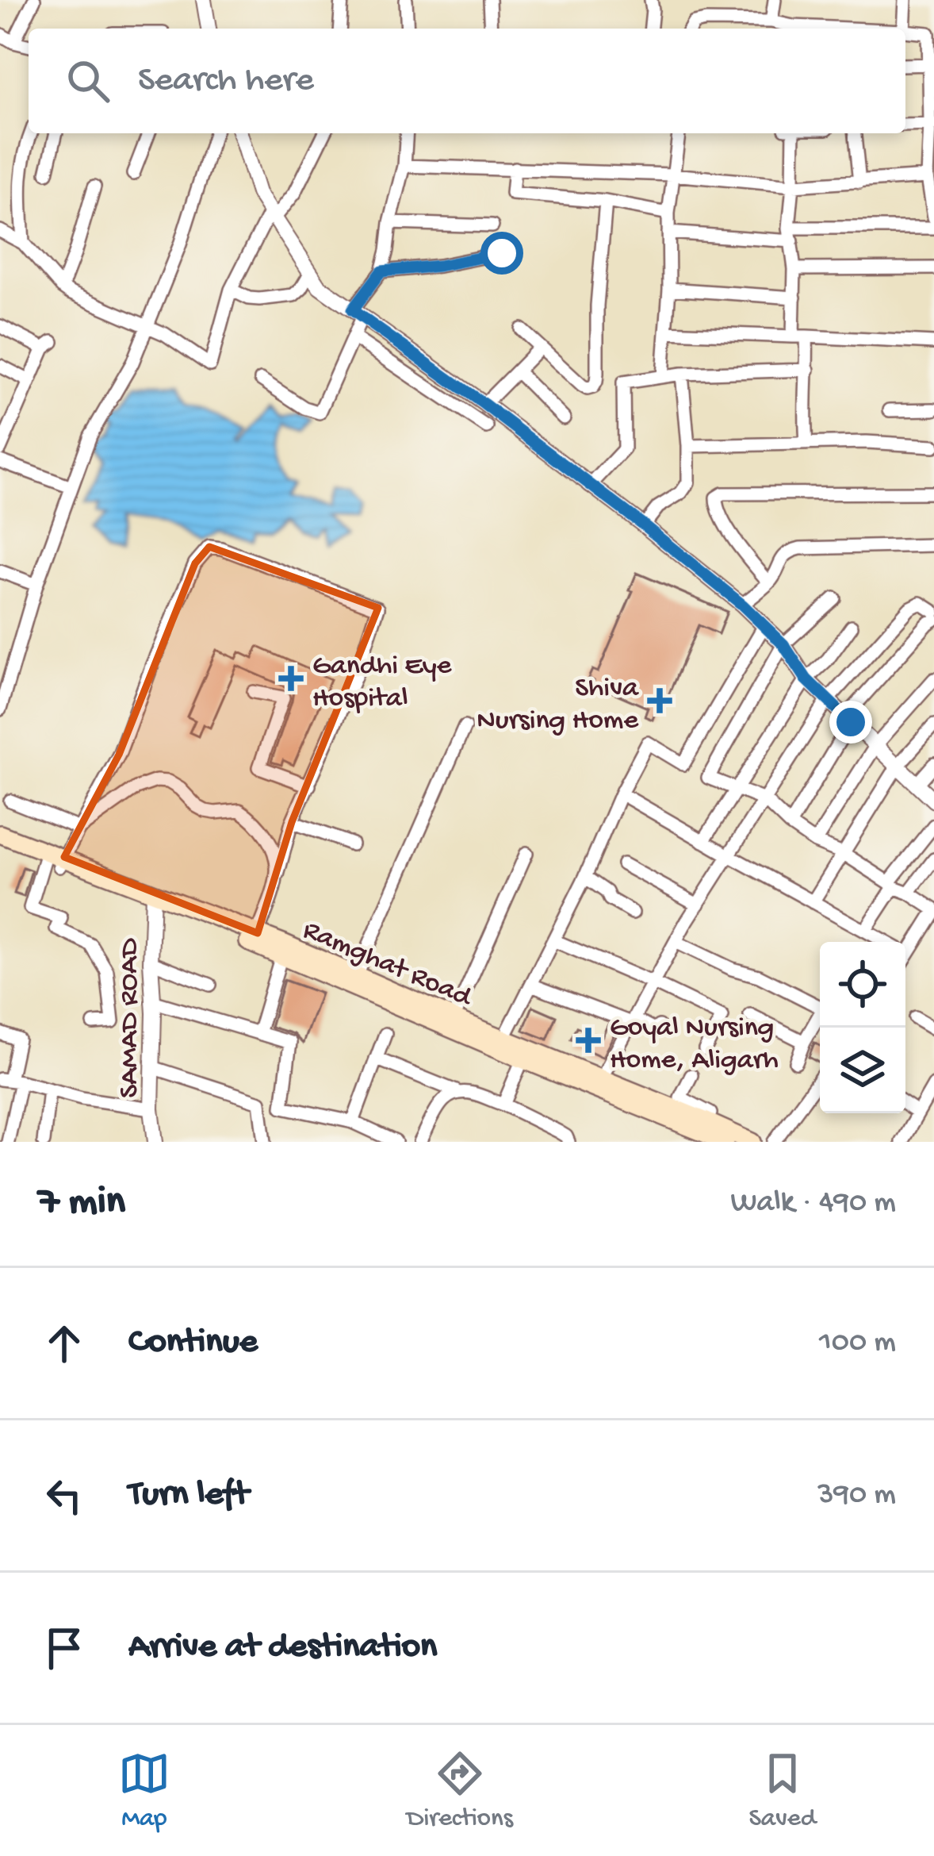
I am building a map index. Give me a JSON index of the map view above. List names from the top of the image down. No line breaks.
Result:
{"streets":{"main road":["Ramghat Road"],"street":["SAMAD ROAD"]},"crossings":[["Ramghat Road","SAMAD ROAD"]],"places":{"health":["Gandhi Eye Hospital","Shiva Nursing Home","Goyal Nursing Home, Aligarh"]},"page":{"search":"Search here","heading":["7 min","Walk · 490 m"],"list":[["Continue","100 m"],["Turn left","390 m"],"Arrive at destination"],"nav":["Map","Directions","Saved"]}}
